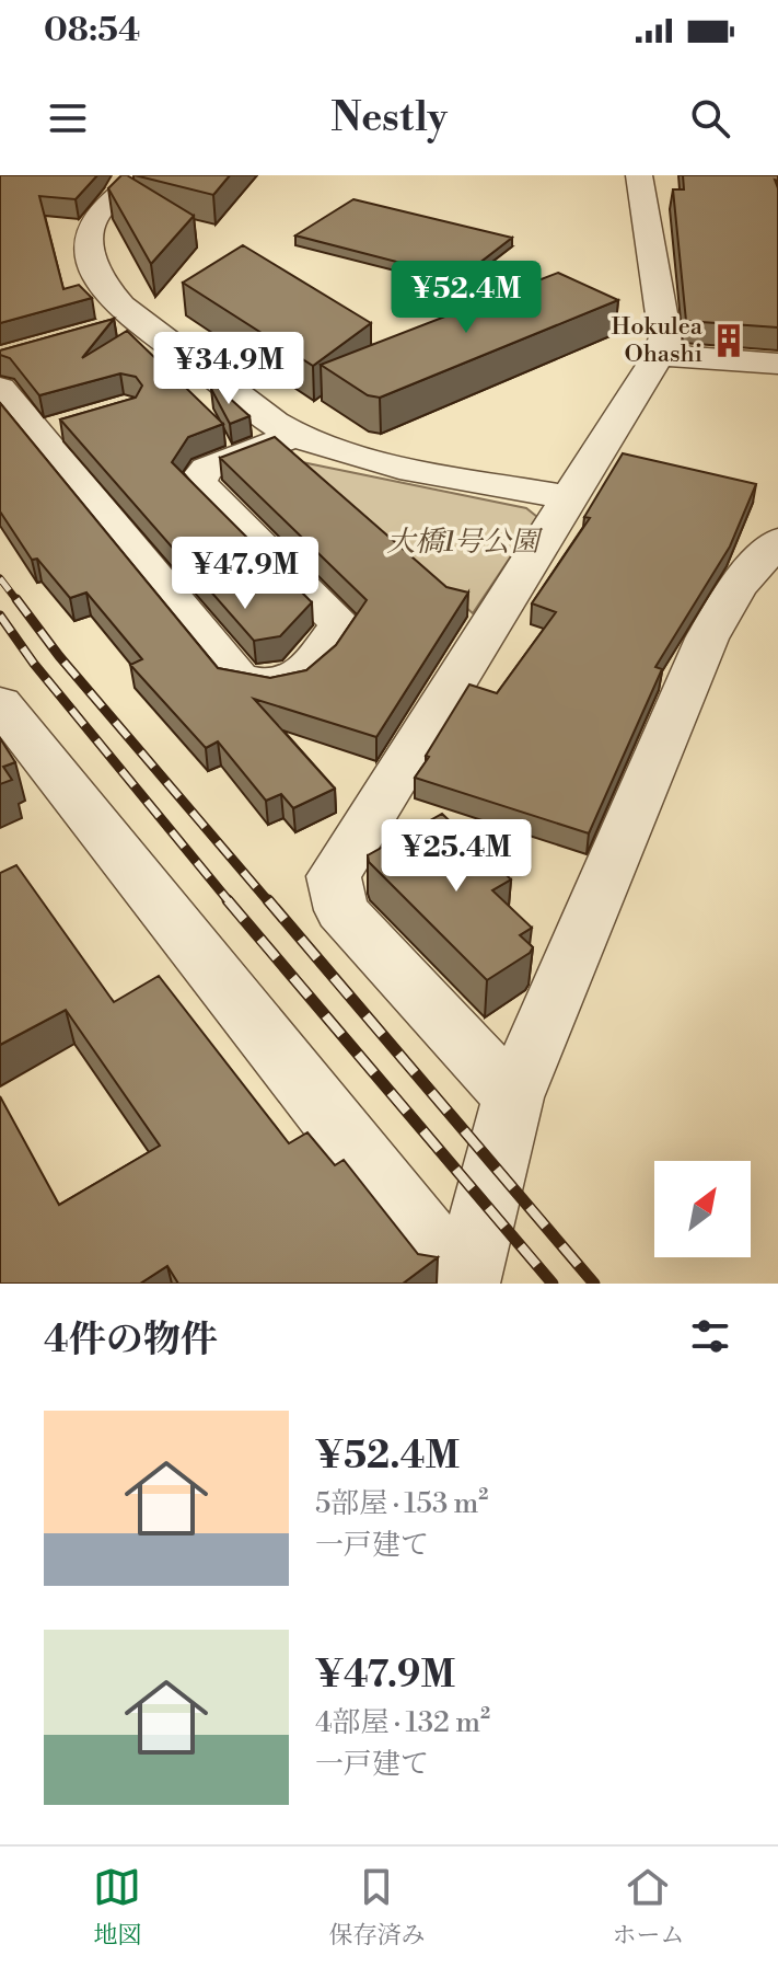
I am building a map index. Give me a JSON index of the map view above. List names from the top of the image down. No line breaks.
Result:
{"parks":["大橋1号公園"],"places":{"building":["Hokulea Ohashi"]},"north":"top right","page":{"status":"08:54","header":"Nestly","price":["¥52.4M","¥34.9M","¥47.9M","¥25.4M"],"heading":"4件の物件","list":[{"name":"¥52.4M","note":"5部屋 · 153 m² · 一戸建て"},{"name":"¥47.9M","note":"4部屋 · 132 m² · 一戸建て"}],"tabs":["地図","保存済み","ホーム"]}}
